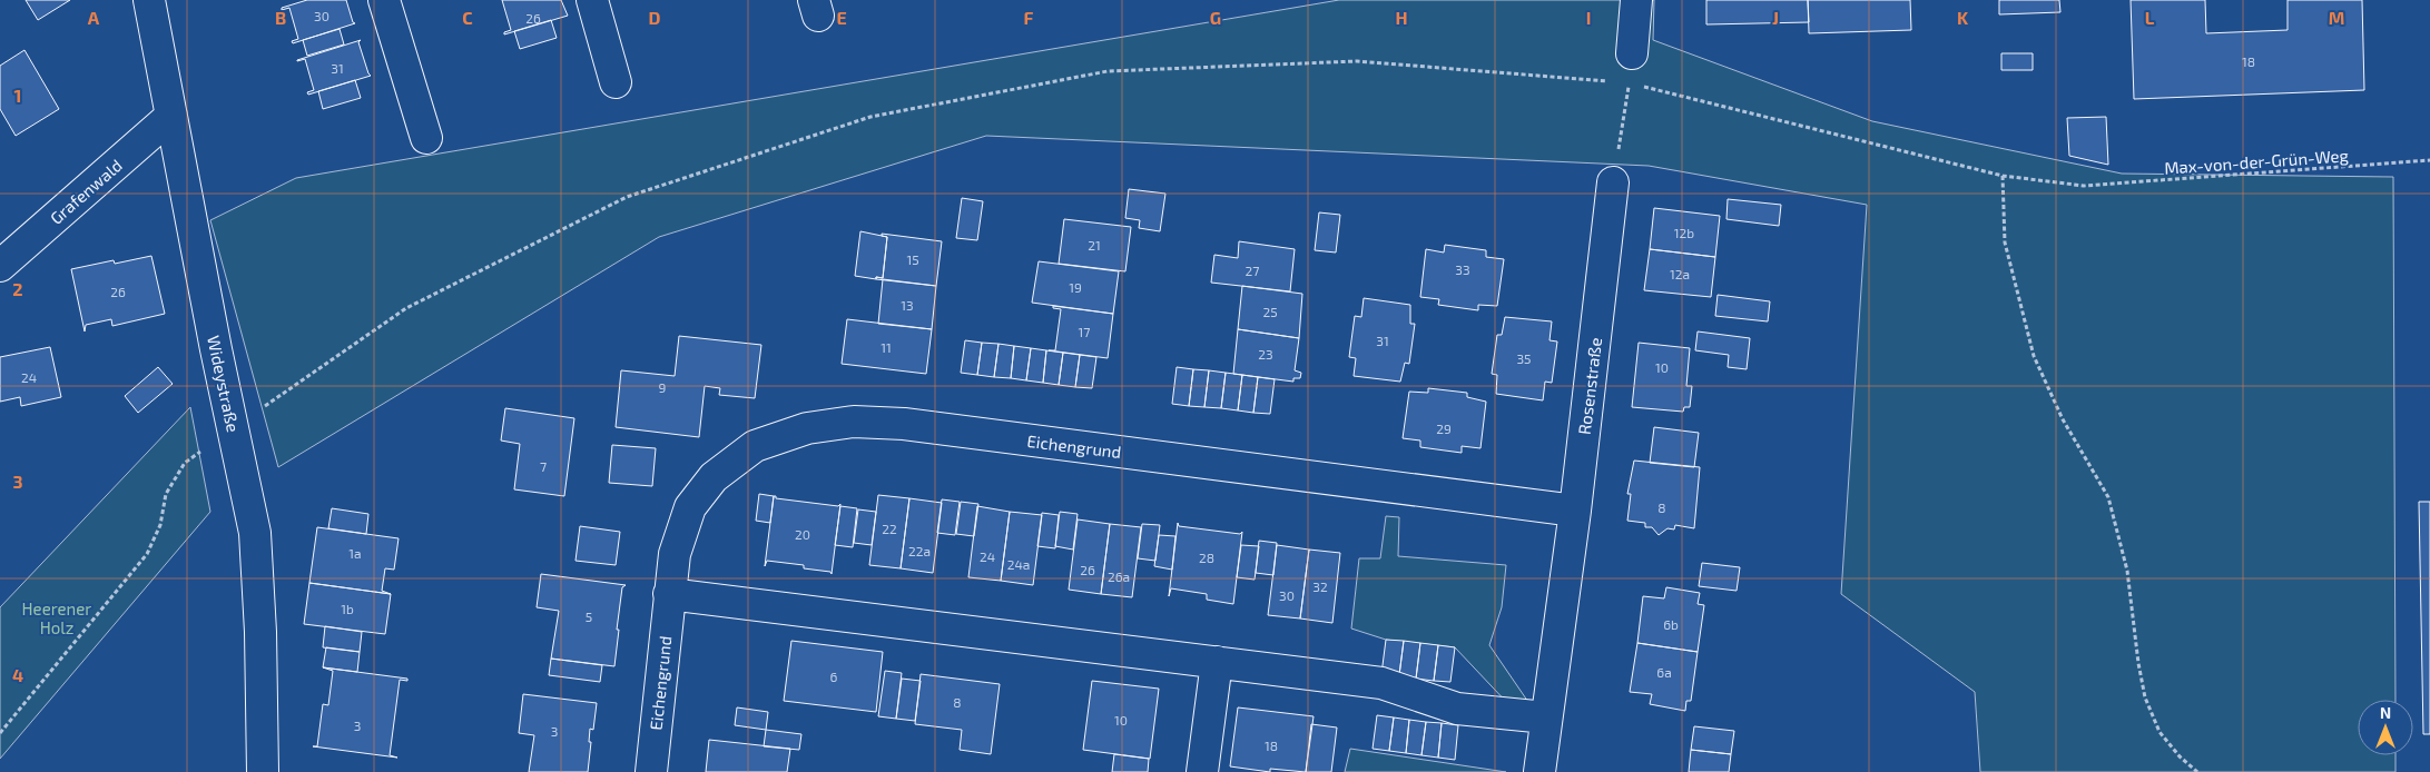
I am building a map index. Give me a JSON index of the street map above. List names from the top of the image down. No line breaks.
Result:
{"streets":{"street":["Grafenwald","Wideystraße","Rosenstraße","Eichengrund"],"path":["Max-von-der-Grün-Weg"]},"crossings":[["Max-von-der-Grün-Weg","Wideystraße"],["Grafenwald","Wideystraße"],["Rosenstraße","Eichengrund"]],"parks":["Heerener Holz"],"house_numbers":["30","26","18","31","12b","21","15","33","27","12a","19","26","13","25","17","31","11","23","35","10","24","9","29","7","8","22","20","22a","1a","24","28","24a","26","26a","32","30","1b","5","6b","6a","6","8","10","3","3","18"],"north":"top","grid":{"columns":["A","B","C","D","E","F","G","H","I","J","K","L","M"],"rows":["1","2","3","4"]}}
